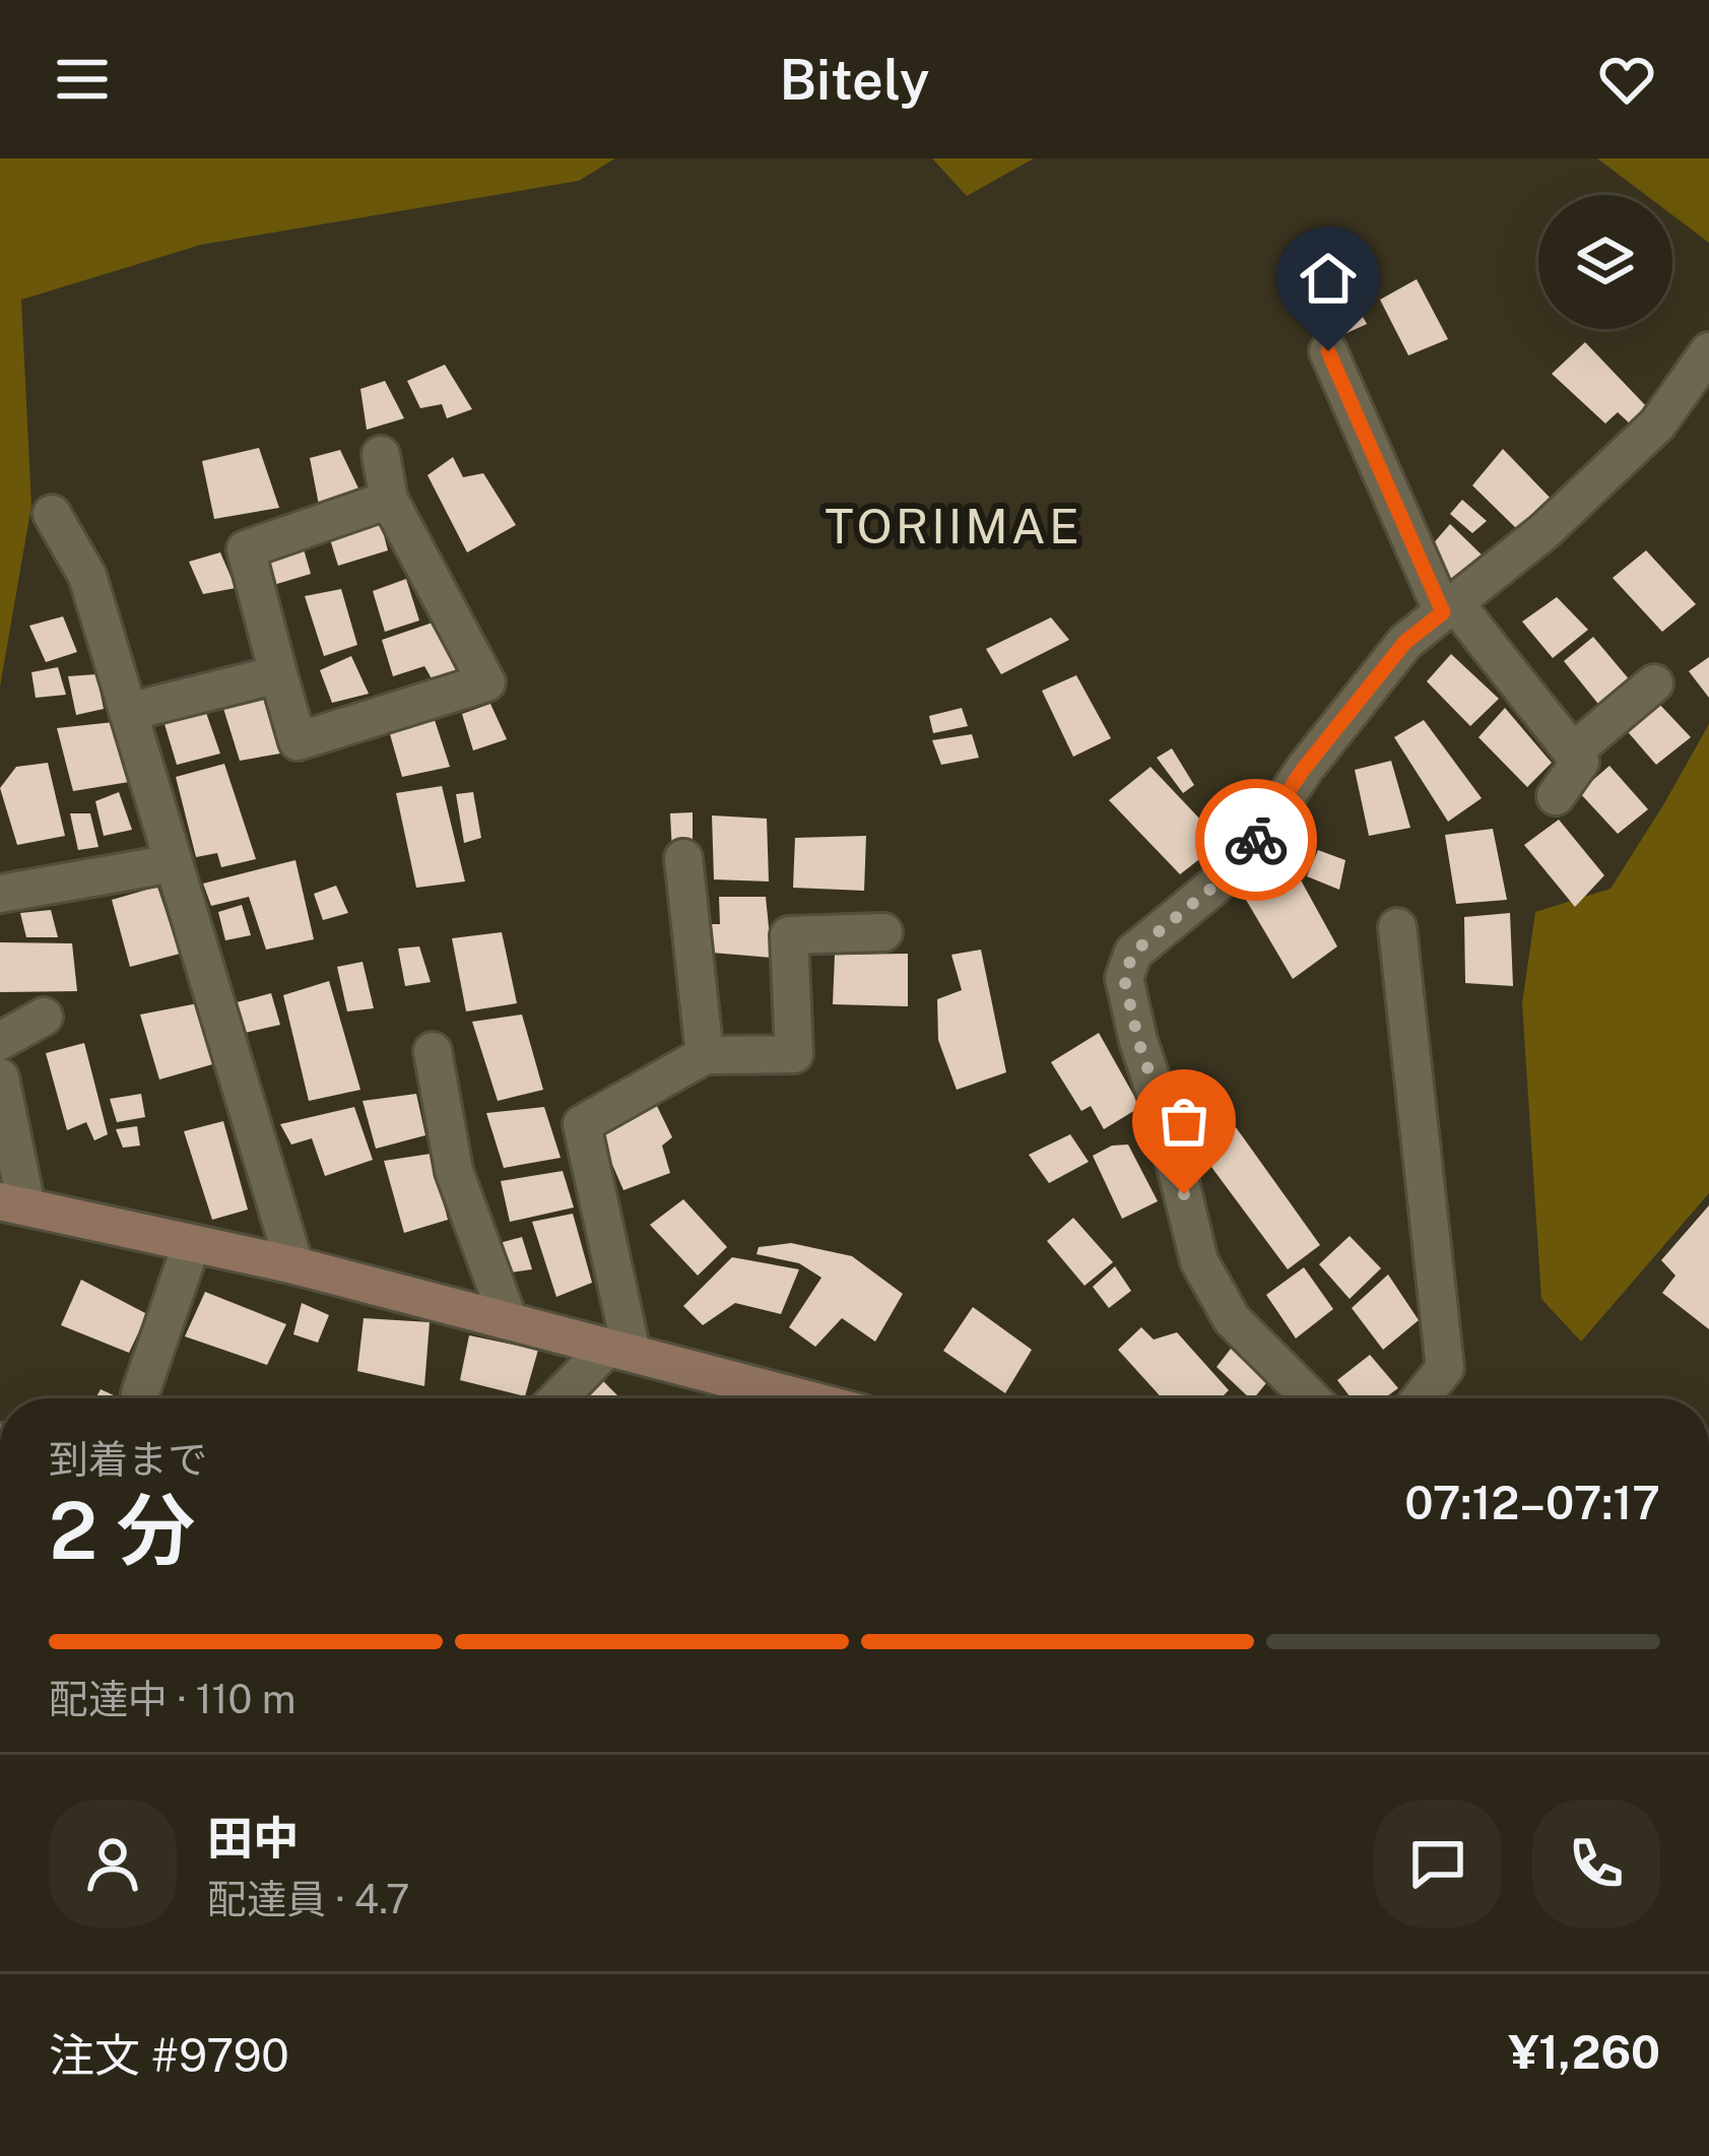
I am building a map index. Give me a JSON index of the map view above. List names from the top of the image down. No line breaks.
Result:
{"districts":["TORIIMAE"],"page":{"header":"Bitely","heading":["2 分","到着まで","07:12–07:17"],"panel":["田中","配達員 · 4.7","注文 #9790","¥1,260"],"bar":"配達中 · 110 m"}}
